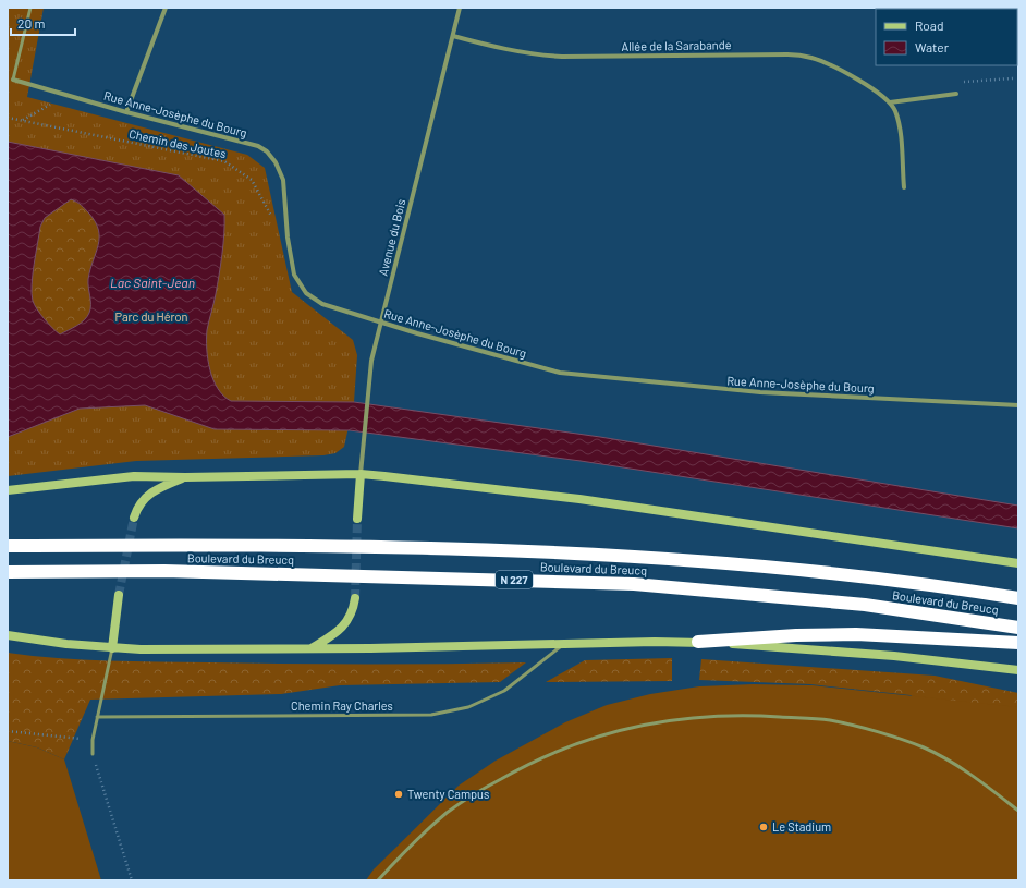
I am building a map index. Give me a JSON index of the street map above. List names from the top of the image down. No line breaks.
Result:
{"streets":{"highway":["Boulevard du Breucq","N 227"],"street":["Allée de la Sarabande","Rue Anne-Josèphe du Bourg","Avenue du Bois"],"lane":["Chemin Ray Charles"],"path":["Chemin des Joutes"]},"crossings":[["Allée de la Sarabande","Avenue du Bois"],["Rue Anne-Josèphe du Bourg","Avenue du Bois"]],"water":["Lac Saint-Jean"],"parks":["Parc du Héron"],"places":["Twenty Campus","Le Stadium"],"legend":["Road","Water"],"scale_bar":"20 m"}
